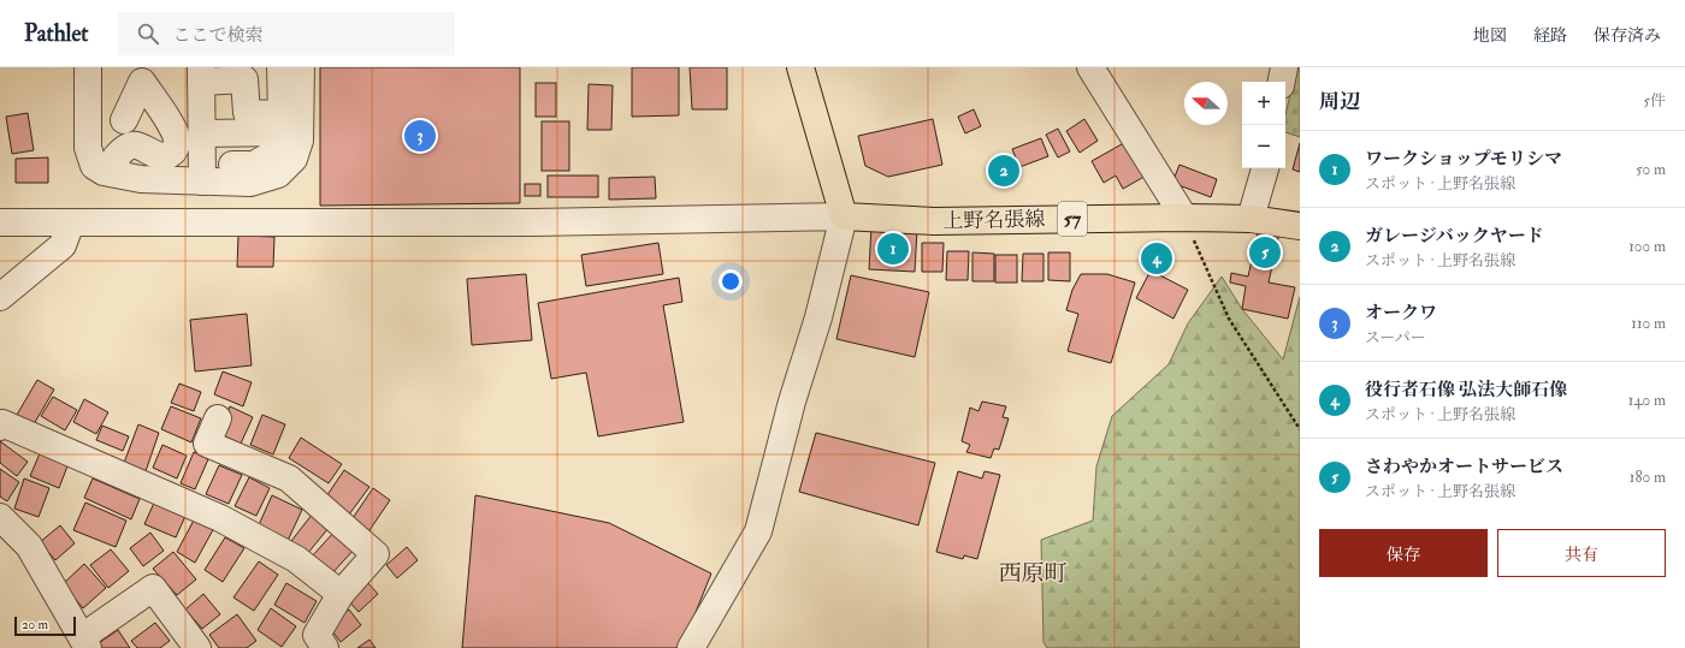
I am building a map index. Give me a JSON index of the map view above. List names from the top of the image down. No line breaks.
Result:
{"streets":{"main road":["57","上野名張線"]},"districts":["西原町"],"scale_bar":"20 m","north":"left","page":{"header":"Pathlet","search":"ここで検索","nav":["地図","経路","保存済み"],"heading":["周辺","5件"],"map_buttons":["+","−"],"pins":["3","2","1","5","4"],"list":[{"mark":"1","name":"ワークショップモリシマ","note":"スポット · 上野名張線","value":"50 m"},{"mark":"2","name":"ガレージバックヤード","note":"スポット · 上野名張線","value":"100 m"},{"mark":"3","name":"オークワ","note":"スーパー","value":"110 m"},{"mark":"4","name":"役行者石像 弘法大師石像","note":"スポット · 上野名張線","value":"140 m"},{"mark":"5","name":"さわやかオートサービス","note":"スポット · 上野名張線","value":"180 m"}],"buttons":["保存","共有"],"scale":"20 m"}}
